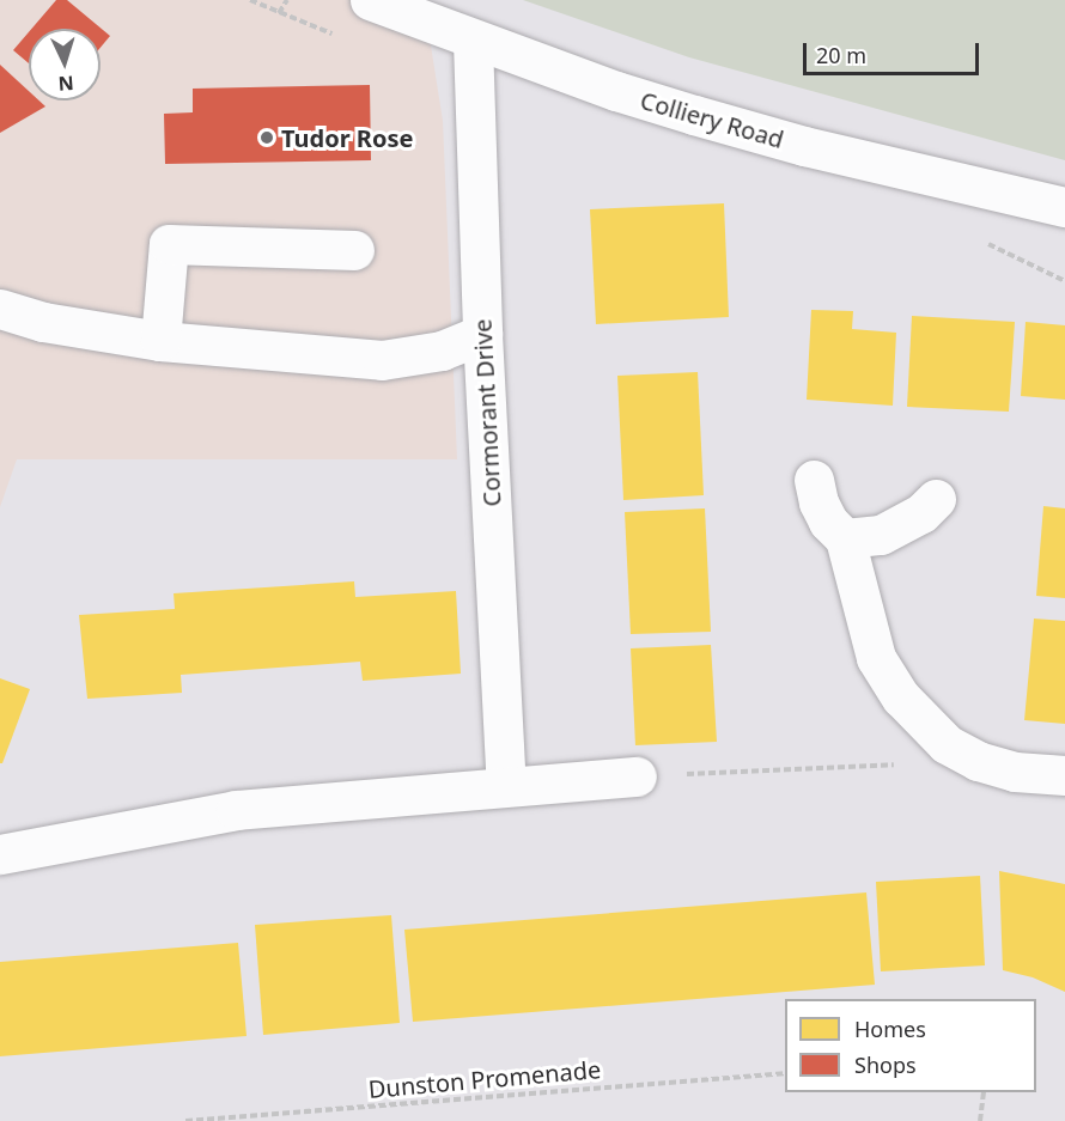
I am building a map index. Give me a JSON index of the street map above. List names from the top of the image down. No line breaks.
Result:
{"streets":{"street":["Colliery Road","Cormorant Drive"],"path":["Dunston Promenade"]},"crossings":[["Colliery Road","Cormorant Drive"]],"places":["Tudor Rose"],"legend":["Homes","Shops"],"scale_bar":"20 m","north":"bottom"}
